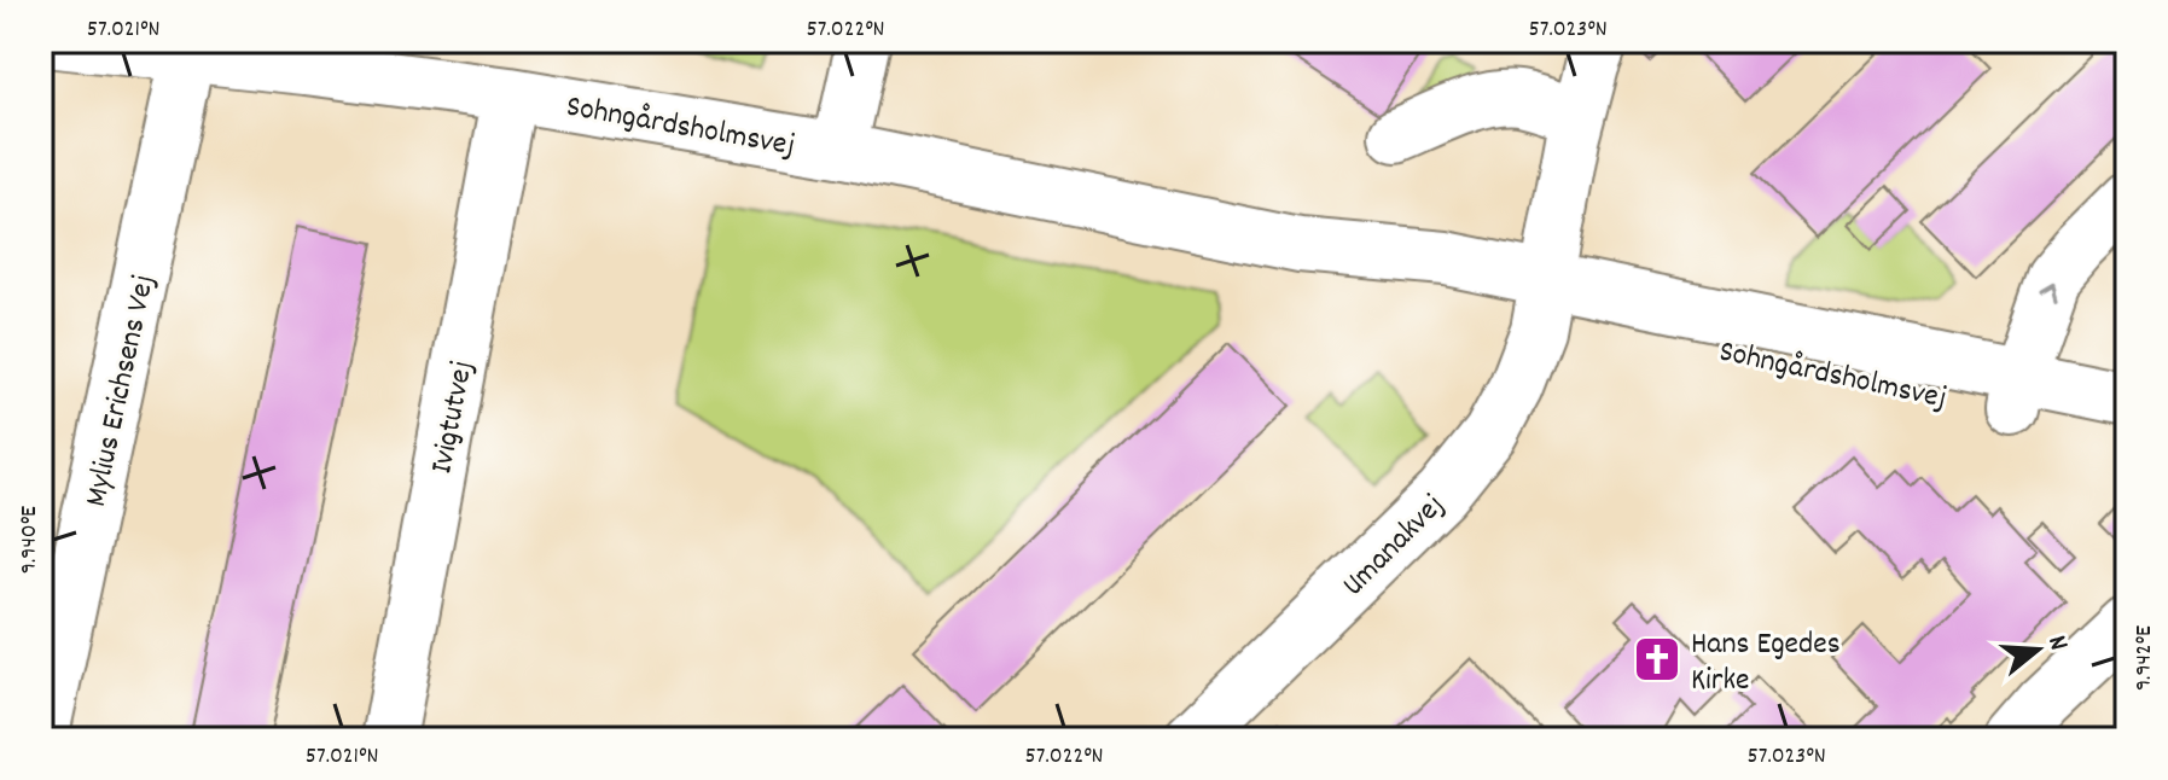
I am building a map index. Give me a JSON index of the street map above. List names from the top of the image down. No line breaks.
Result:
{"streets":{"street":["Sohngårdsholmsvej","Mylius Erichsens Vej","Ivigtutvej","Umanakvej"]},"crossings":[["Sohngårdsholmsvej","Mylius Erichsens Vej"],["Sohngårdsholmsvej","Ivigtutvej"],["Sohngårdsholmsvej","Umanakvej"]],"places":{"church":["Hans Egedes Kirke"]},"north":"right","coordinates":["57.021°N","57.022°N","57.023°N","9.940°E","9.942°E"]}
